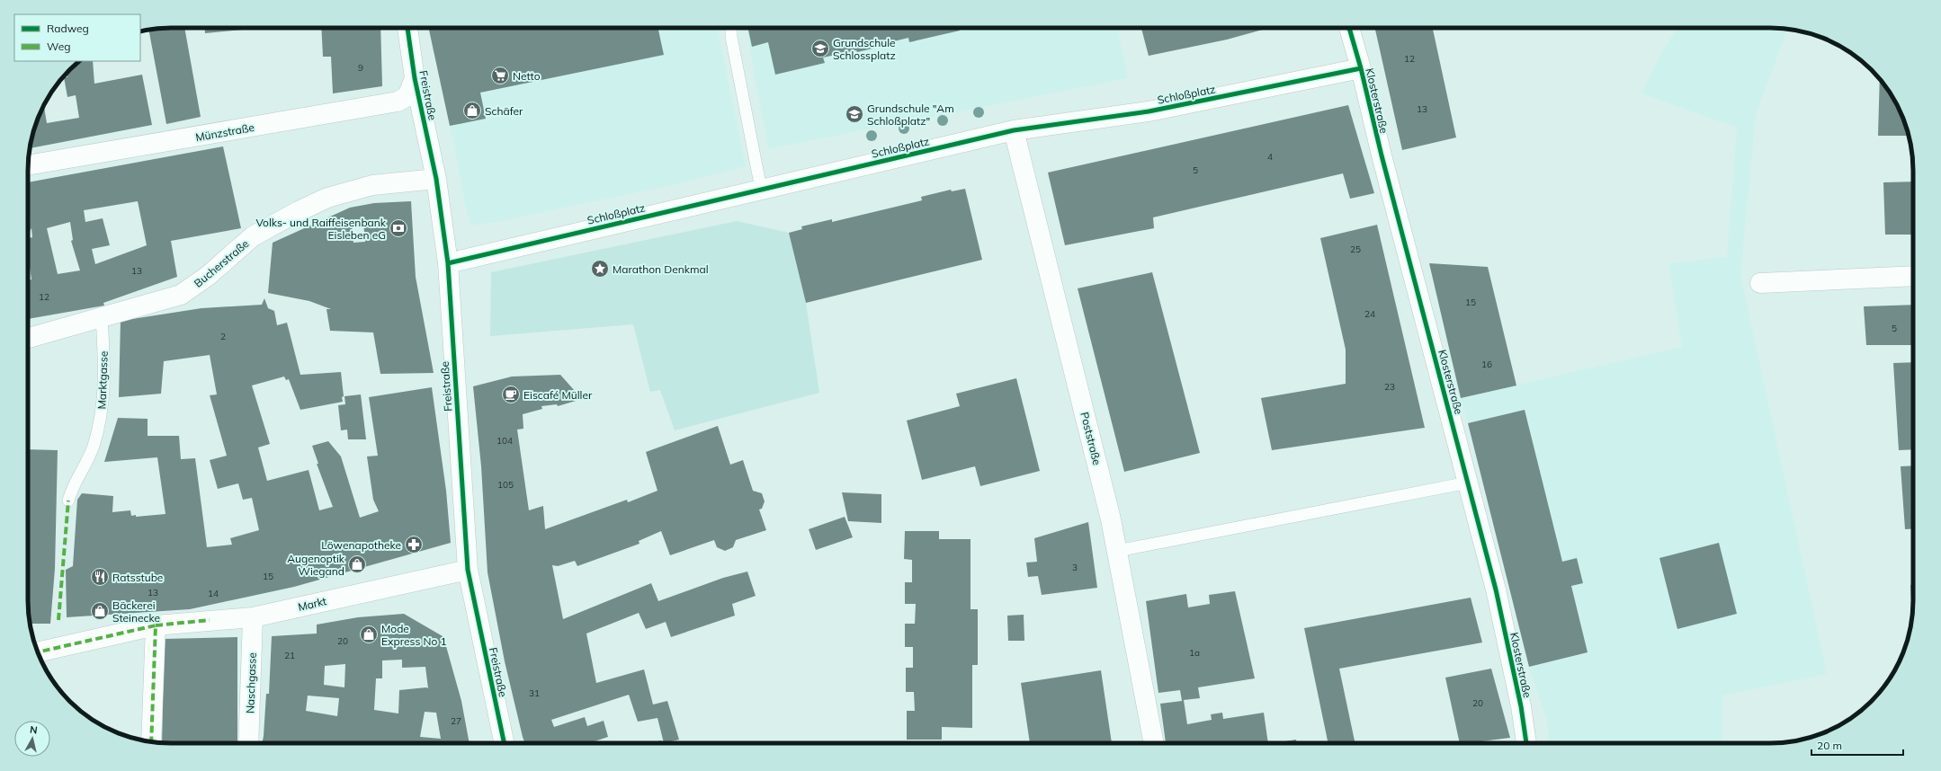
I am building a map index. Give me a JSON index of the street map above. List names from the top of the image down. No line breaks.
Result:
{"streets":{"street":["Schloßplatz","Freistraße","Klosterstraße","Münzstraße","Bucherstraße","Poststraße","Markt","Naschgasse"],"lane":["Marktgasse"]},"crossings":[["Schloßplatz","Freistraße"],["Schloßplatz","Klosterstraße"],["Schloßplatz","Poststraße"],["Freistraße","Münzstraße"],["Freistraße","Bucherstraße"],["Freistraße","Markt"],["Bucherstraße","Marktgasse"],["Markt","Naschgasse"]],"places":{"school or university":["Grundschule Schlossplatz","Grundschule \"Am Schloßplatz\""],"supermarket":["Netto"],"shop":["Schäfer","Augenoptik Wiegand","Bäckerei Steinecke","Mode Express No 1"],"bank":["Volks- und Raiffeisenbank Eisleben eG"],"place":["Marathon Denkmal"],"cafe":["Eiscafé Müller"],"pharmacy":["Löwenapotheke"],"restaurant":["Ratsstube"]},"house_numbers":["12","9","13","4","5","25","13","12","15","24","5","2","16","23","104","105","3","15","13","14","20","1a","21","31","20","27"],"legend":["Radweg","Weg"],"scale_bar":"20 m","north":"top"}
